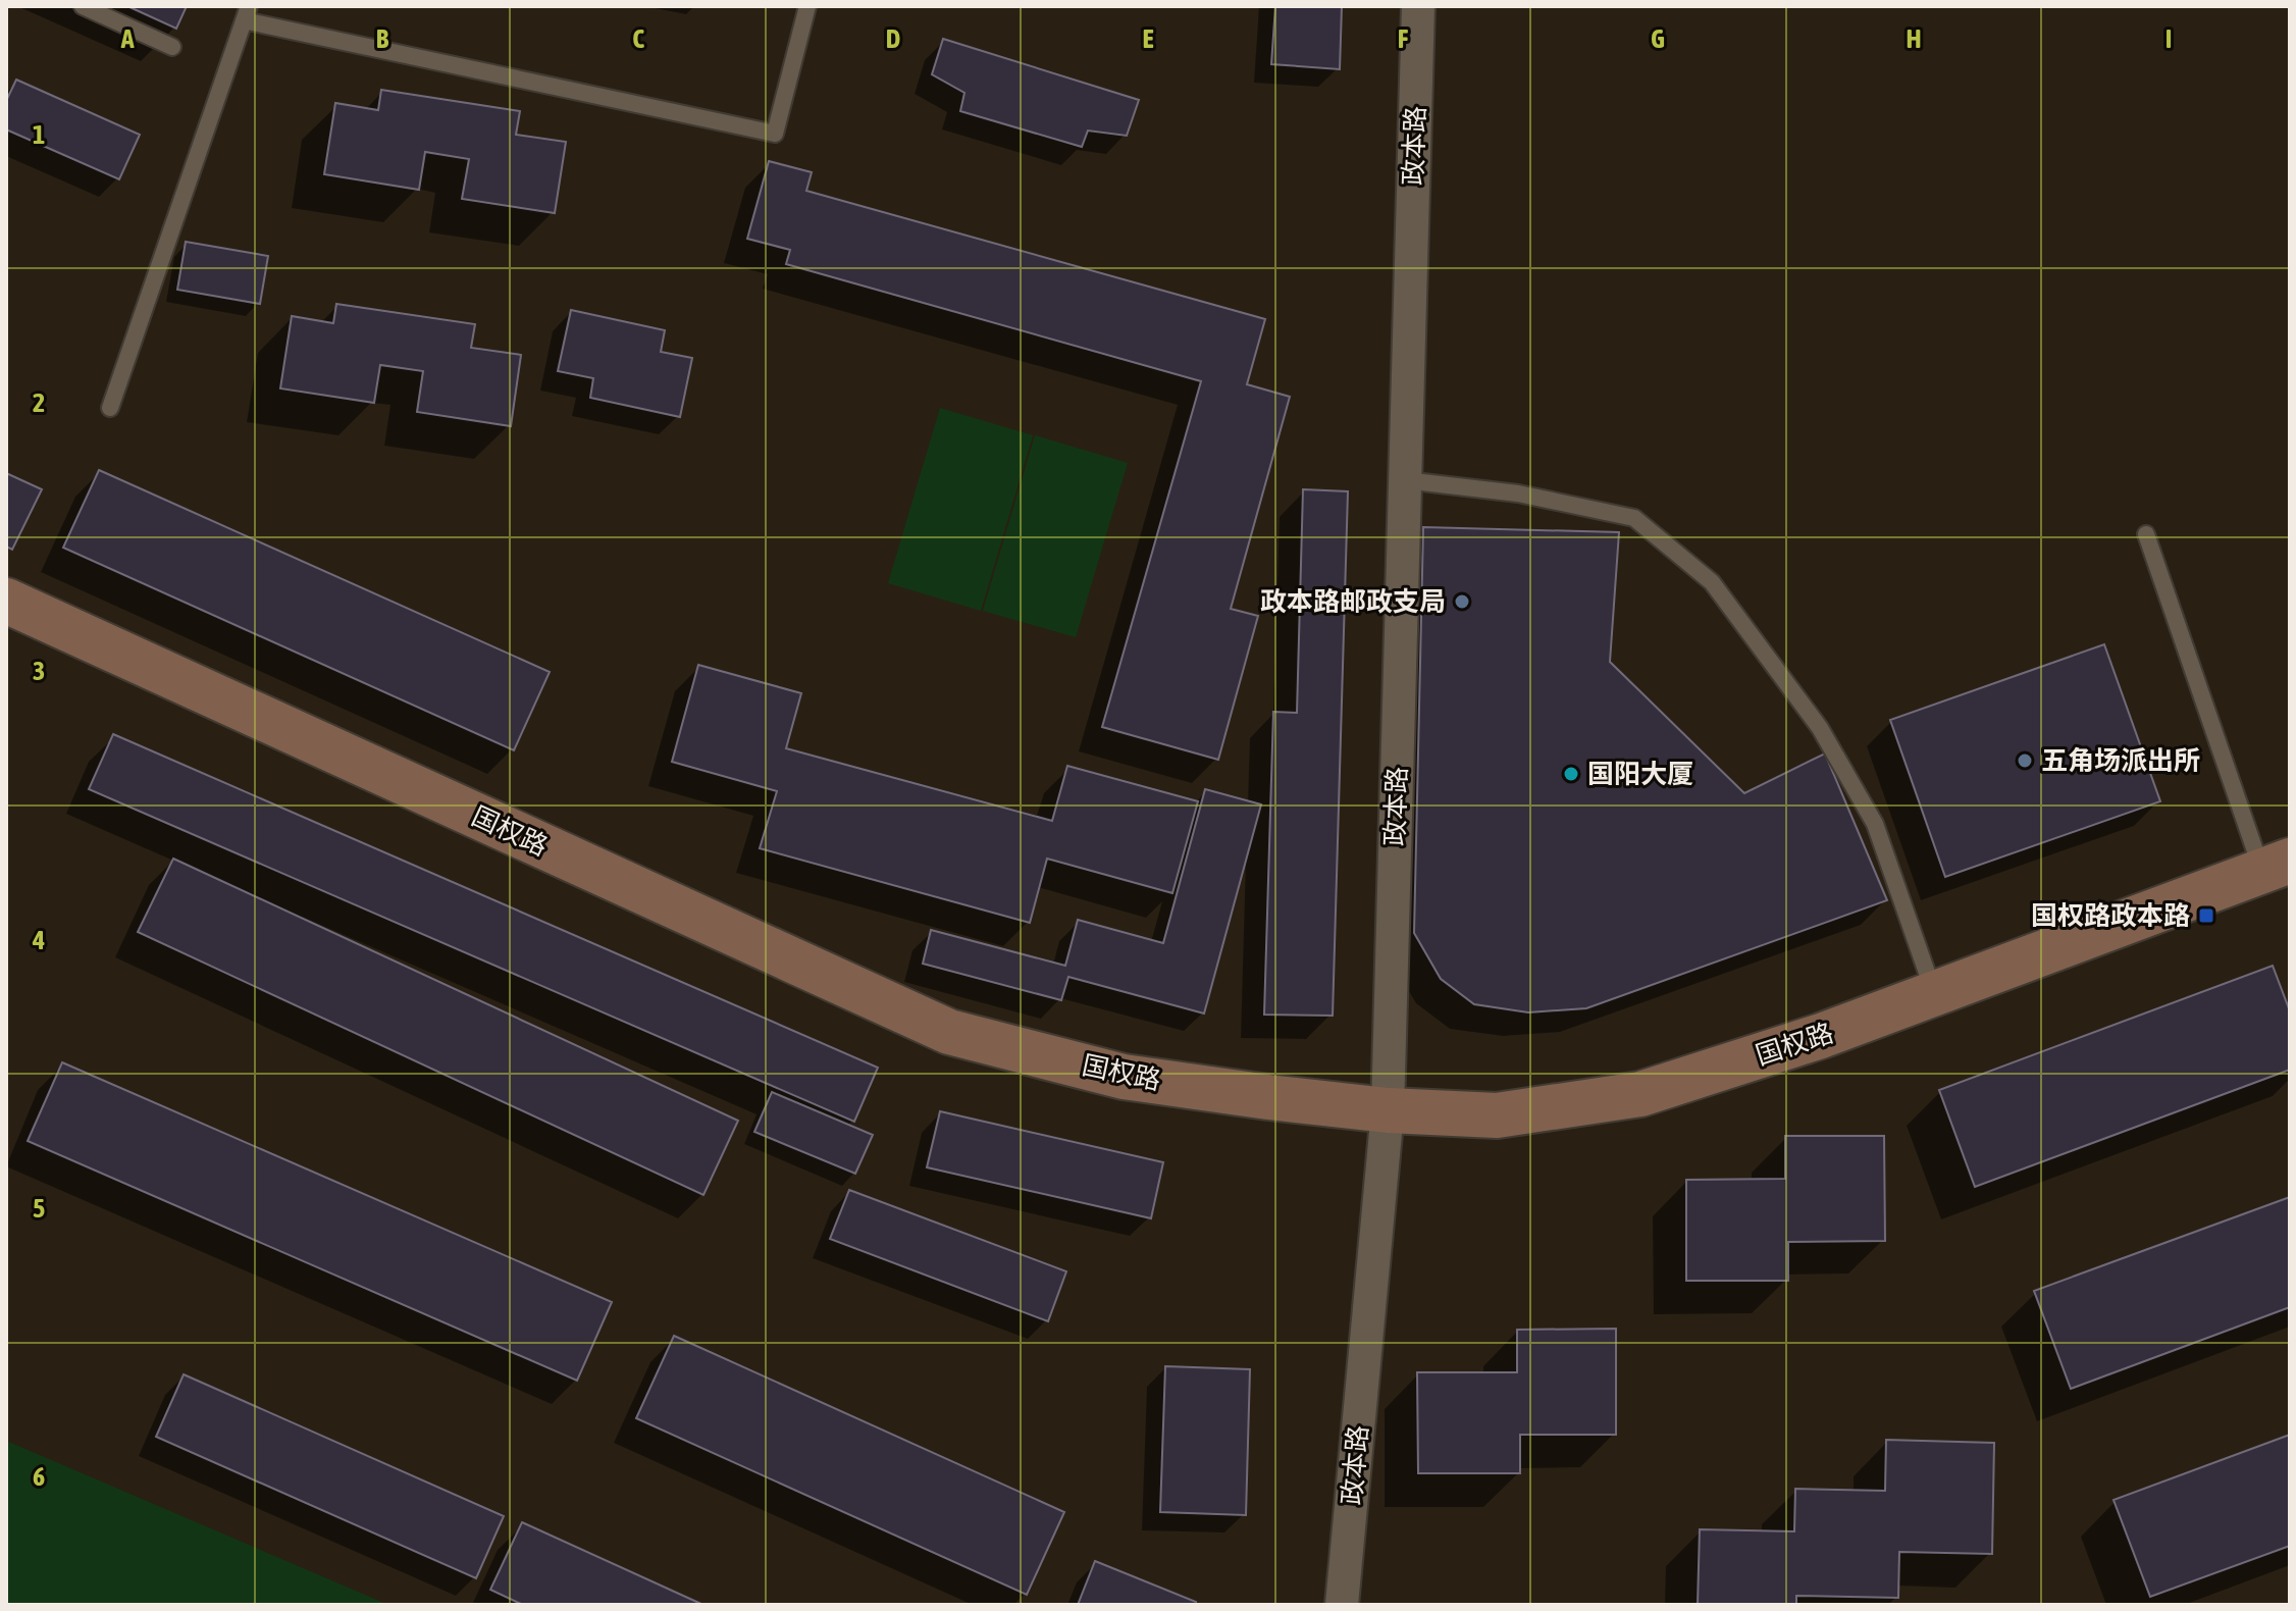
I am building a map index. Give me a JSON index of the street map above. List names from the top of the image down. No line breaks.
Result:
{"streets":{"street":["政本路","国权路"]},"crossings":[["政本路","国权路"]],"places":{"other":["政本路邮政支局","五角场派出所","国阳大厦"],"transit":["国权路政本路"]},"grid":{"columns":["A","B","C","D","E","F","G","H","I"],"rows":["1","2","3","4","5","6"]}}
